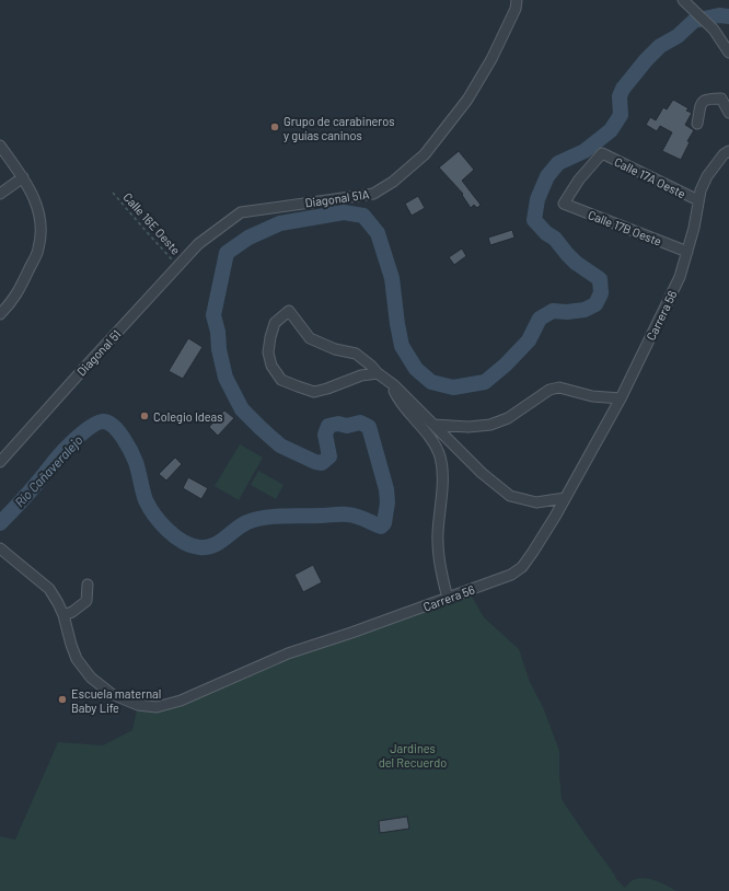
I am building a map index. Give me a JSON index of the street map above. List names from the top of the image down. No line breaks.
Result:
{"streets":{"street":["Calle 17A Oeste","Diagonal 51A","Calle 17B Oeste","Carrera 56","Diagonal 51"],"path":["Calle 16E Oeste"]},"crossings":[["Calle 17A Oeste","Calle 17B Oeste"],["Calle 17A Oeste","Carrera 56"],["Diagonal 51A","Diagonal 51"],["Calle 16E Oeste","Diagonal 51"],["Calle 17B Oeste","Carrera 56"]],"water":["Río Cañaveralejo"],"parks":["Jardines del Recuerdo"],"places":["Grupo de carabineros y guías caninos","Colegio Ideas","Escuela maternal Baby Life"]}
